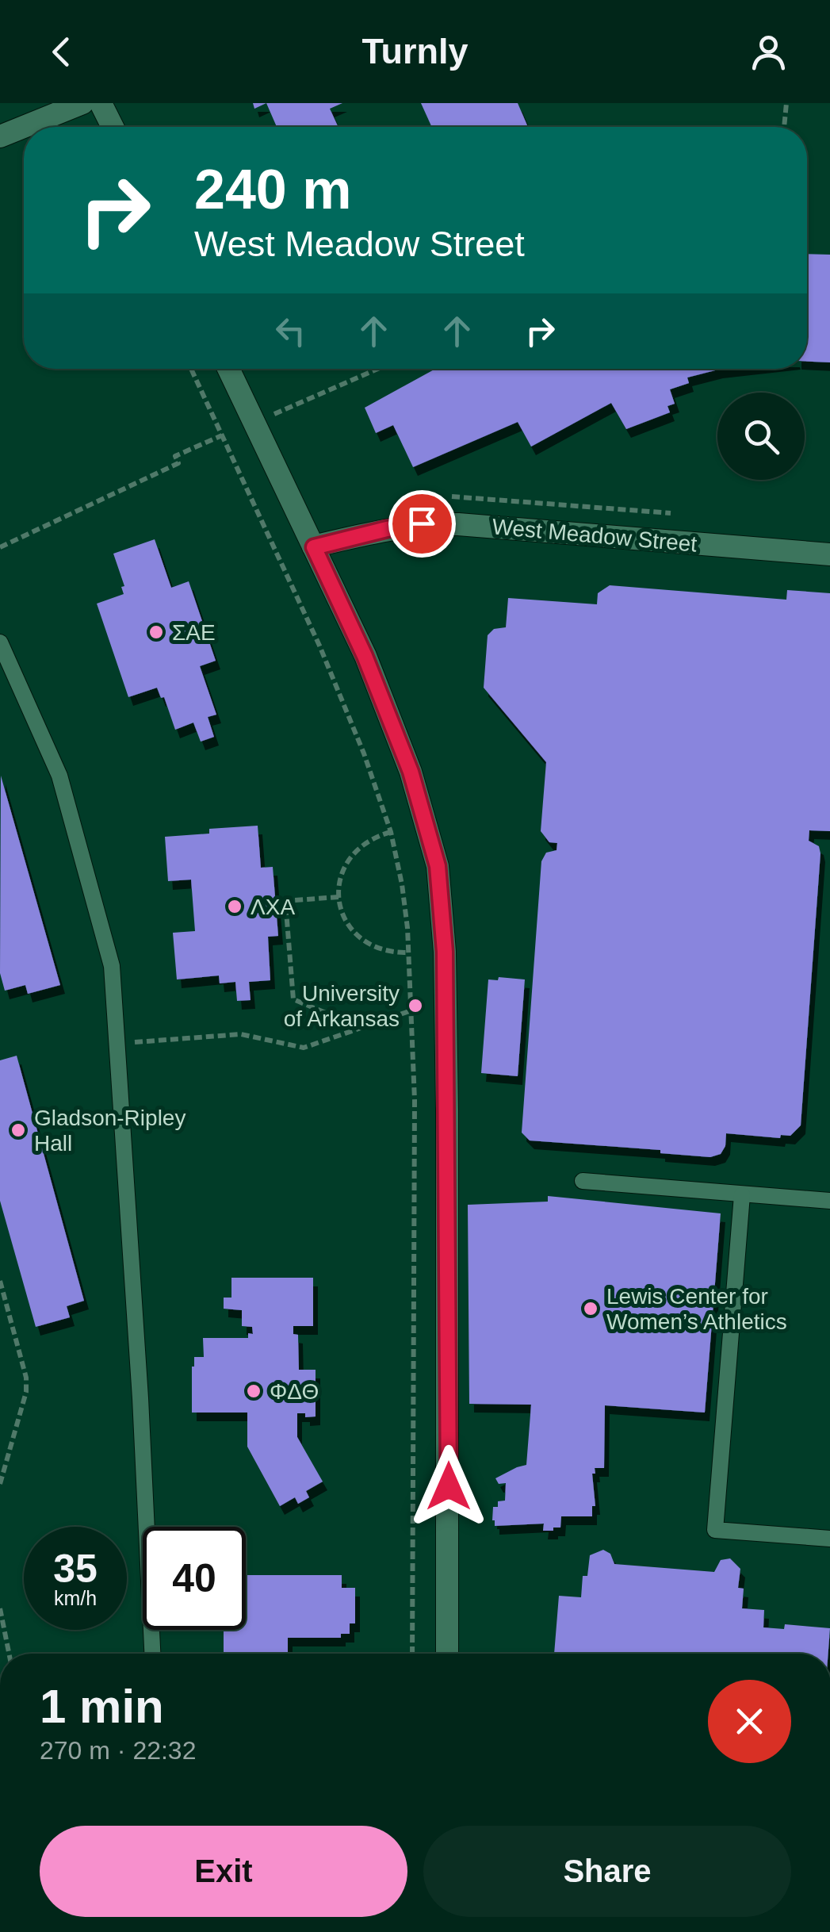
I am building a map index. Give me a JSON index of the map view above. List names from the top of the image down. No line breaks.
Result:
{"streets":{"street":["West Meadow Street"]},"places":["ΣΑΕ","ΛΧΑ","University of Arkansas","Gladson-Ripley Hall","Lewis Center for Women’s Athletics","ΦΔΘ"],"page":{"header":"Turnly","turn":["240 m","West Meadow Street"],"speed":"35 km/h","limit":"40","heading":["1 min","270 m · 22:32"],"buttons":["Exit","Share"]}}
